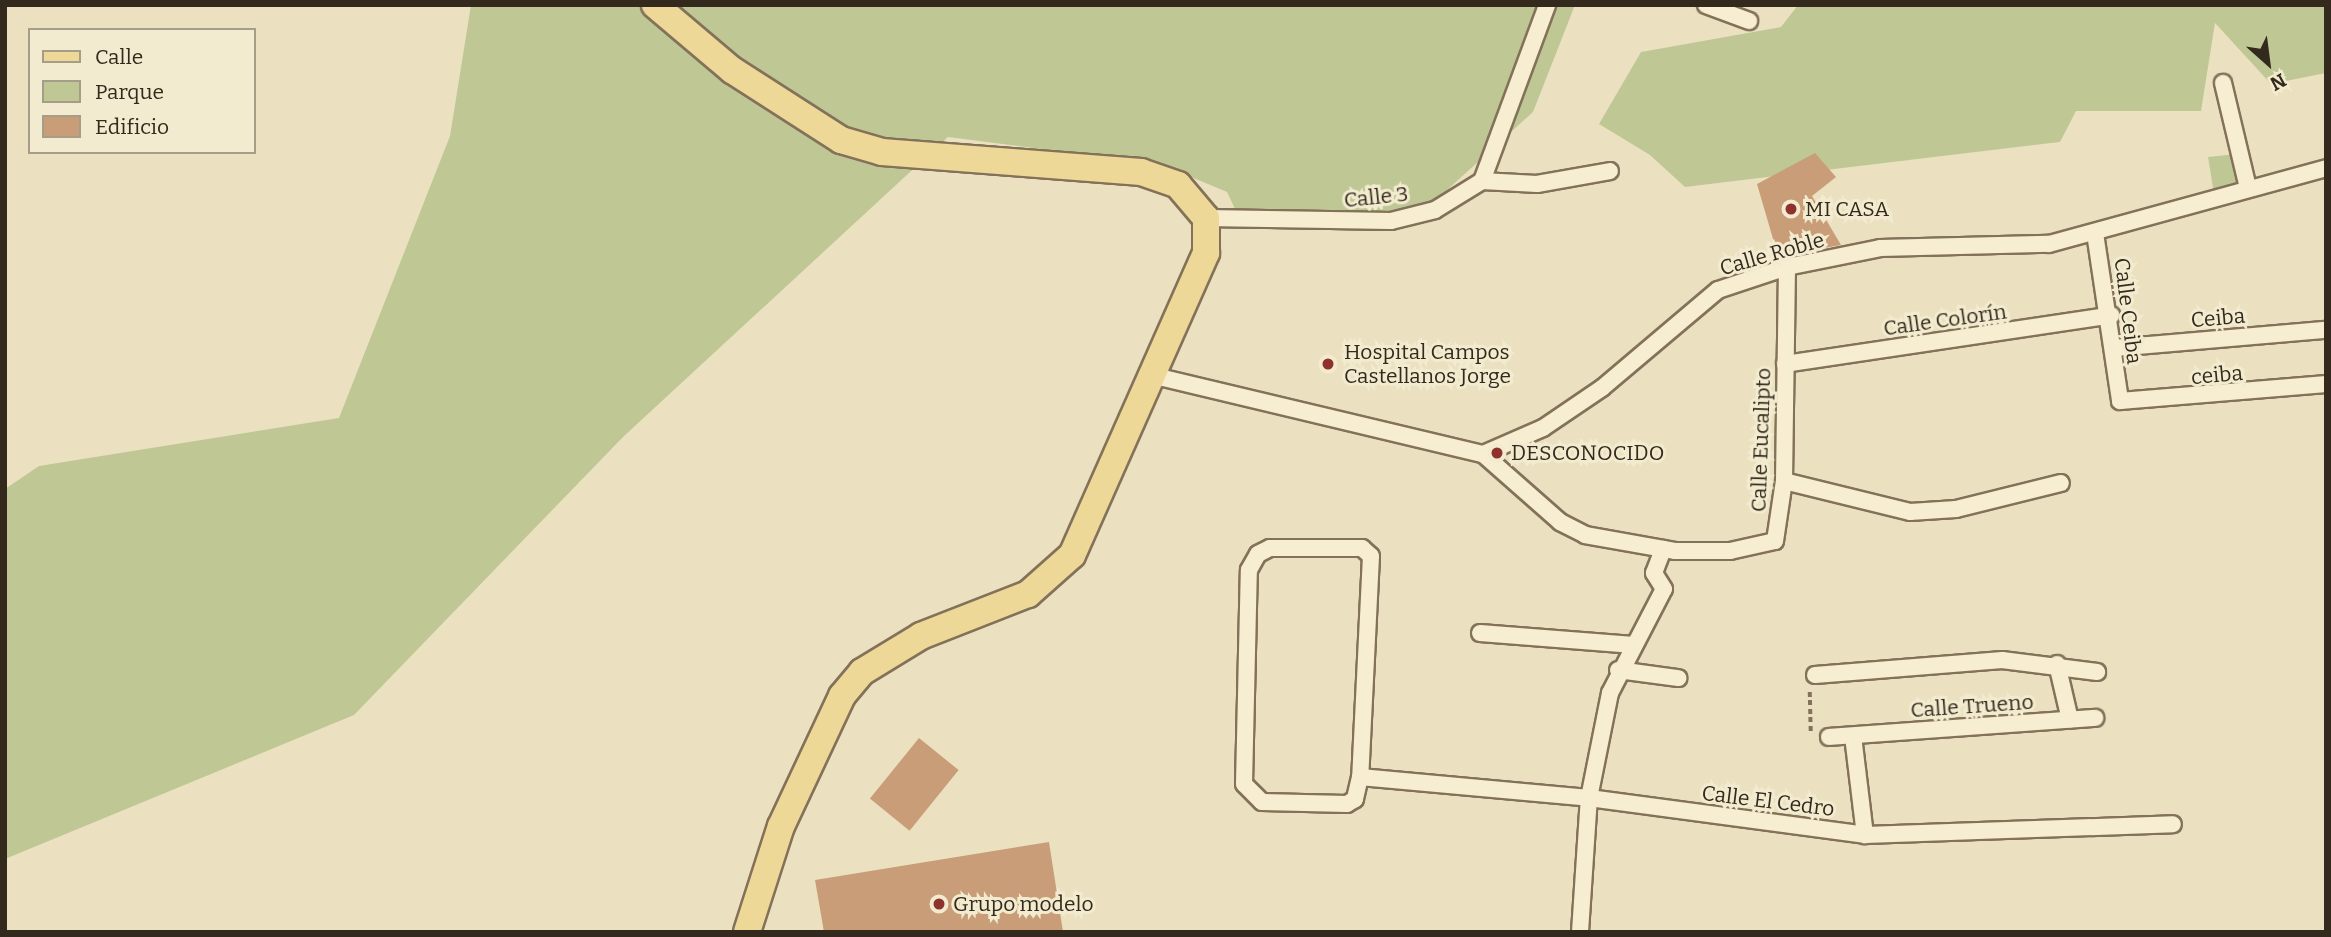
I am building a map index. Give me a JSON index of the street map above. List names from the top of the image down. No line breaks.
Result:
{"streets":{"street":["Calle 3","Calle Roble","Calle Ceiba","Ceiba","Calle Colorín","ceiba","Calle Eucalipto","Calle Trueno","Calle El Cedro"]},"crossings":[["Calle Roble","Calle Ceiba"],["Calle Roble","Calle Eucalipto"],["Calle Ceiba","Ceiba"],["Calle Ceiba","Calle Colorín"],["Calle Ceiba","ceiba"],["Calle Colorín","Calle Eucalipto"]],"places":["MI CASA","Hospital Campos Castellanos Jorge","DESCONOCIDO","Grupo modelo"],"legend":["Calle","Parque","Edificio"],"north":"bottom right"}
